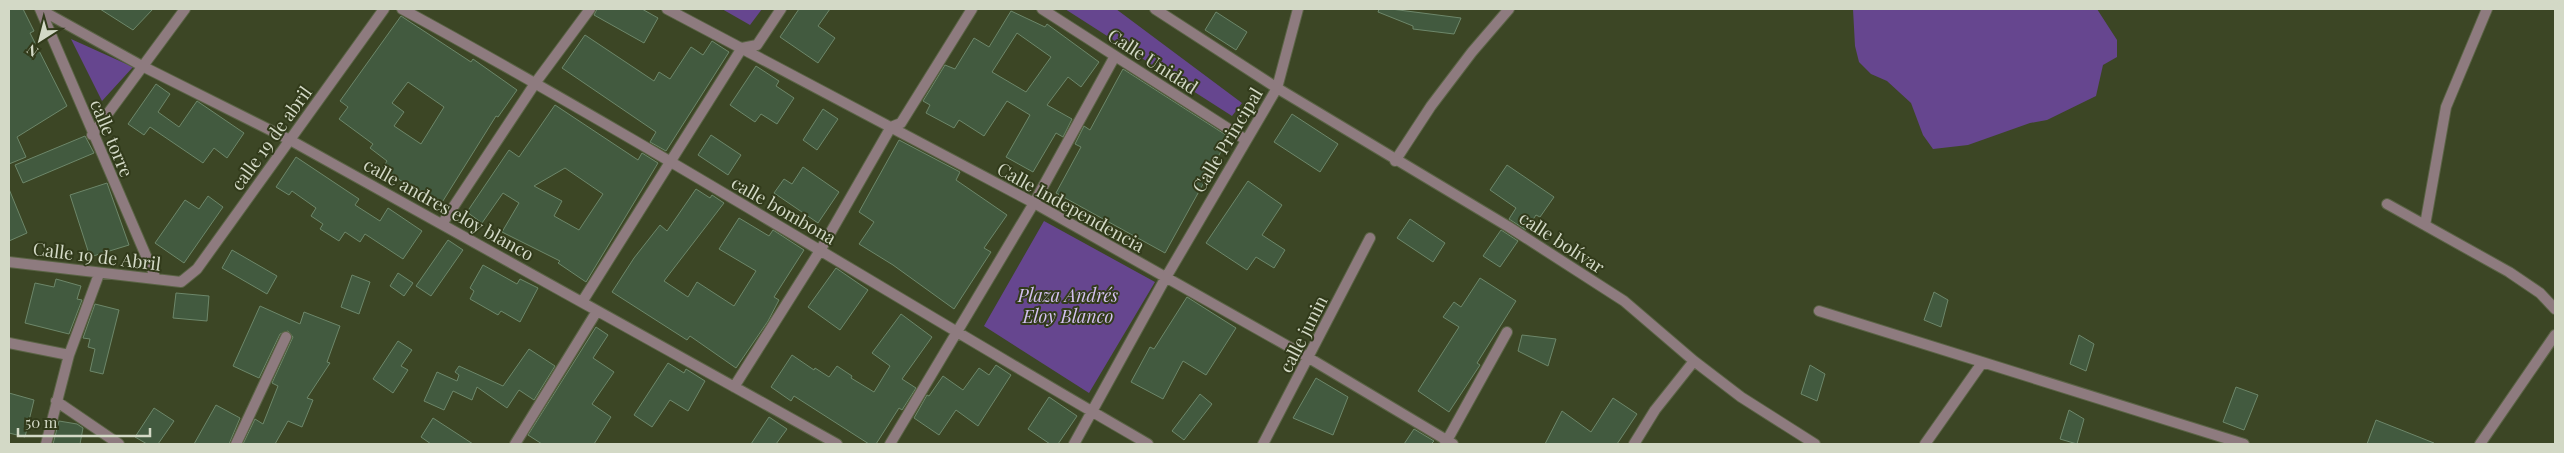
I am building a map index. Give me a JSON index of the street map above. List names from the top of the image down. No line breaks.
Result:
{"streets":{"street":["Calle Unidad","calle torre","calle 19 de abril","Calle Principal","Calle Independencia","calle andres eloy blanco","calle bombona","calle bolívar","Calle 19 de Abril","calle junin"]},"crossings":[["Calle Unidad","Calle Principal"],["calle torre","calle andres eloy blanco"],["calle torre","Calle 19 de Abril"],["calle 19 de abril","calle andres eloy blanco"],["calle 19 de abril","Calle 19 de Abril"],["Calle Principal","Calle Independencia"],["Calle Principal","calle bolívar"],["Calle Independencia","calle junin"]],"parks":["Plaza Andrés Eloy Blanco"],"scale_bar":"50 m","north":"bottom left"}
